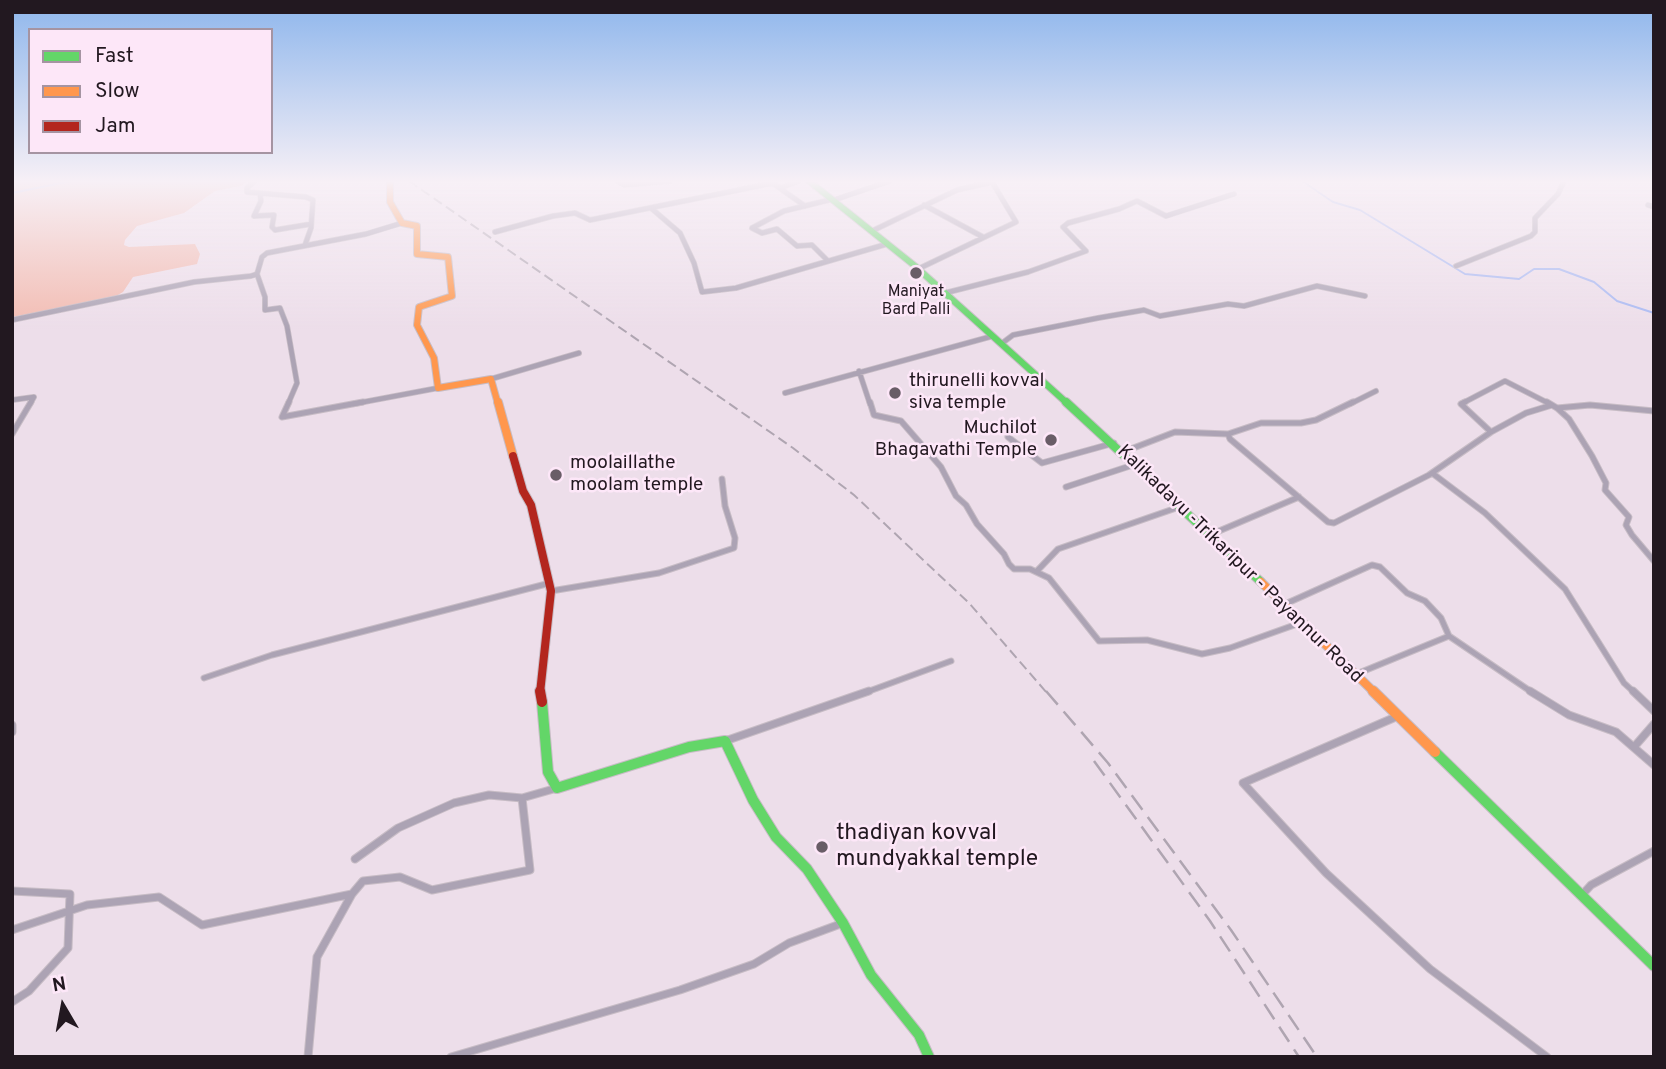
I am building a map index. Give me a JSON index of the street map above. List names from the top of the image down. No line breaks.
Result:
{"streets":{"street":["Kalikadavu -Trikaripur - Payannur Road"]},"places":["Maniyat Bard Palli","thirunelli kovval siva temple","Muchilot Bhagavathi Temple","moolaillathe moolam temple","thadiyan kovval mundyakkal temple"],"legend":["Fast","Slow","Jam"],"north":"top"}
